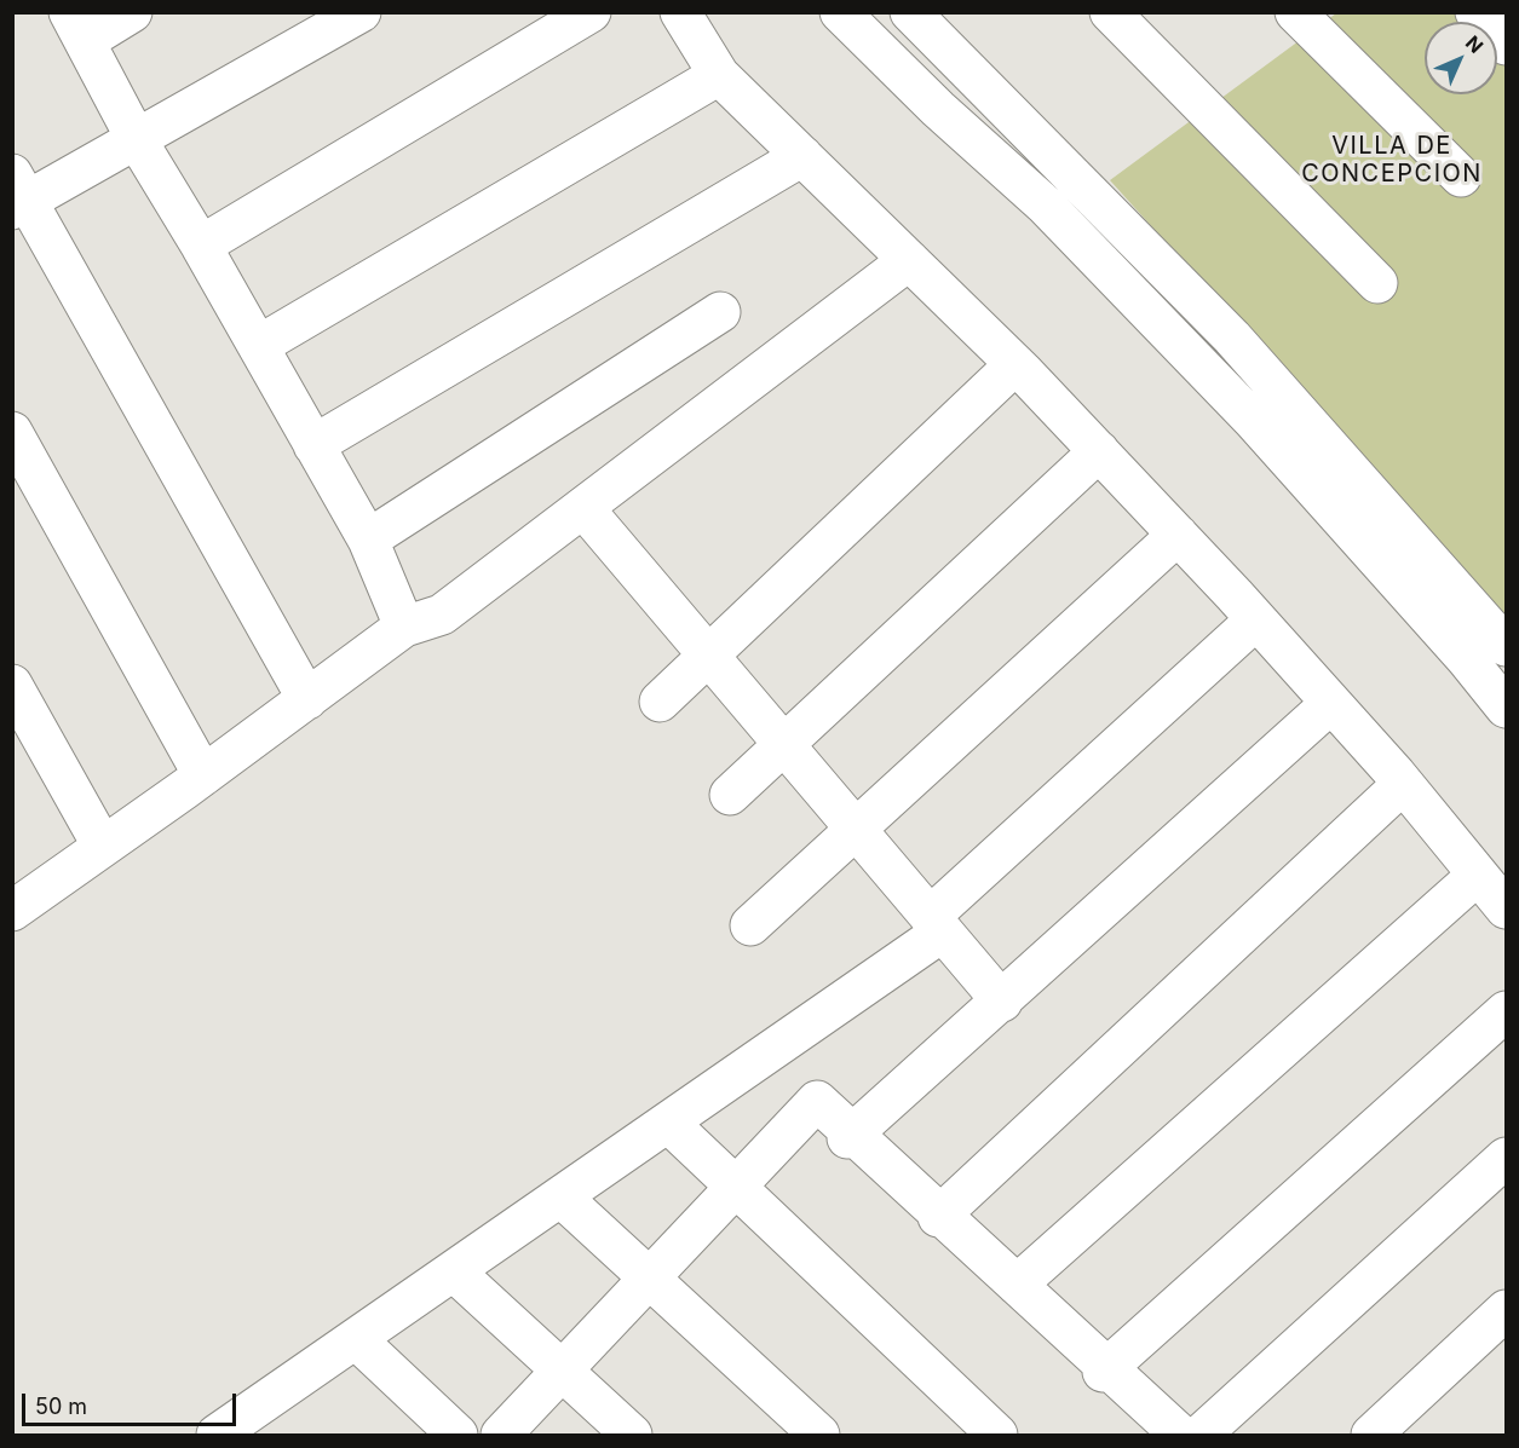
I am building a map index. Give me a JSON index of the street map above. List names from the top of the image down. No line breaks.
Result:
{"districts":["VILLA DE CONCEPCION"],"scale_bar":"50 m","north":"top right"}
